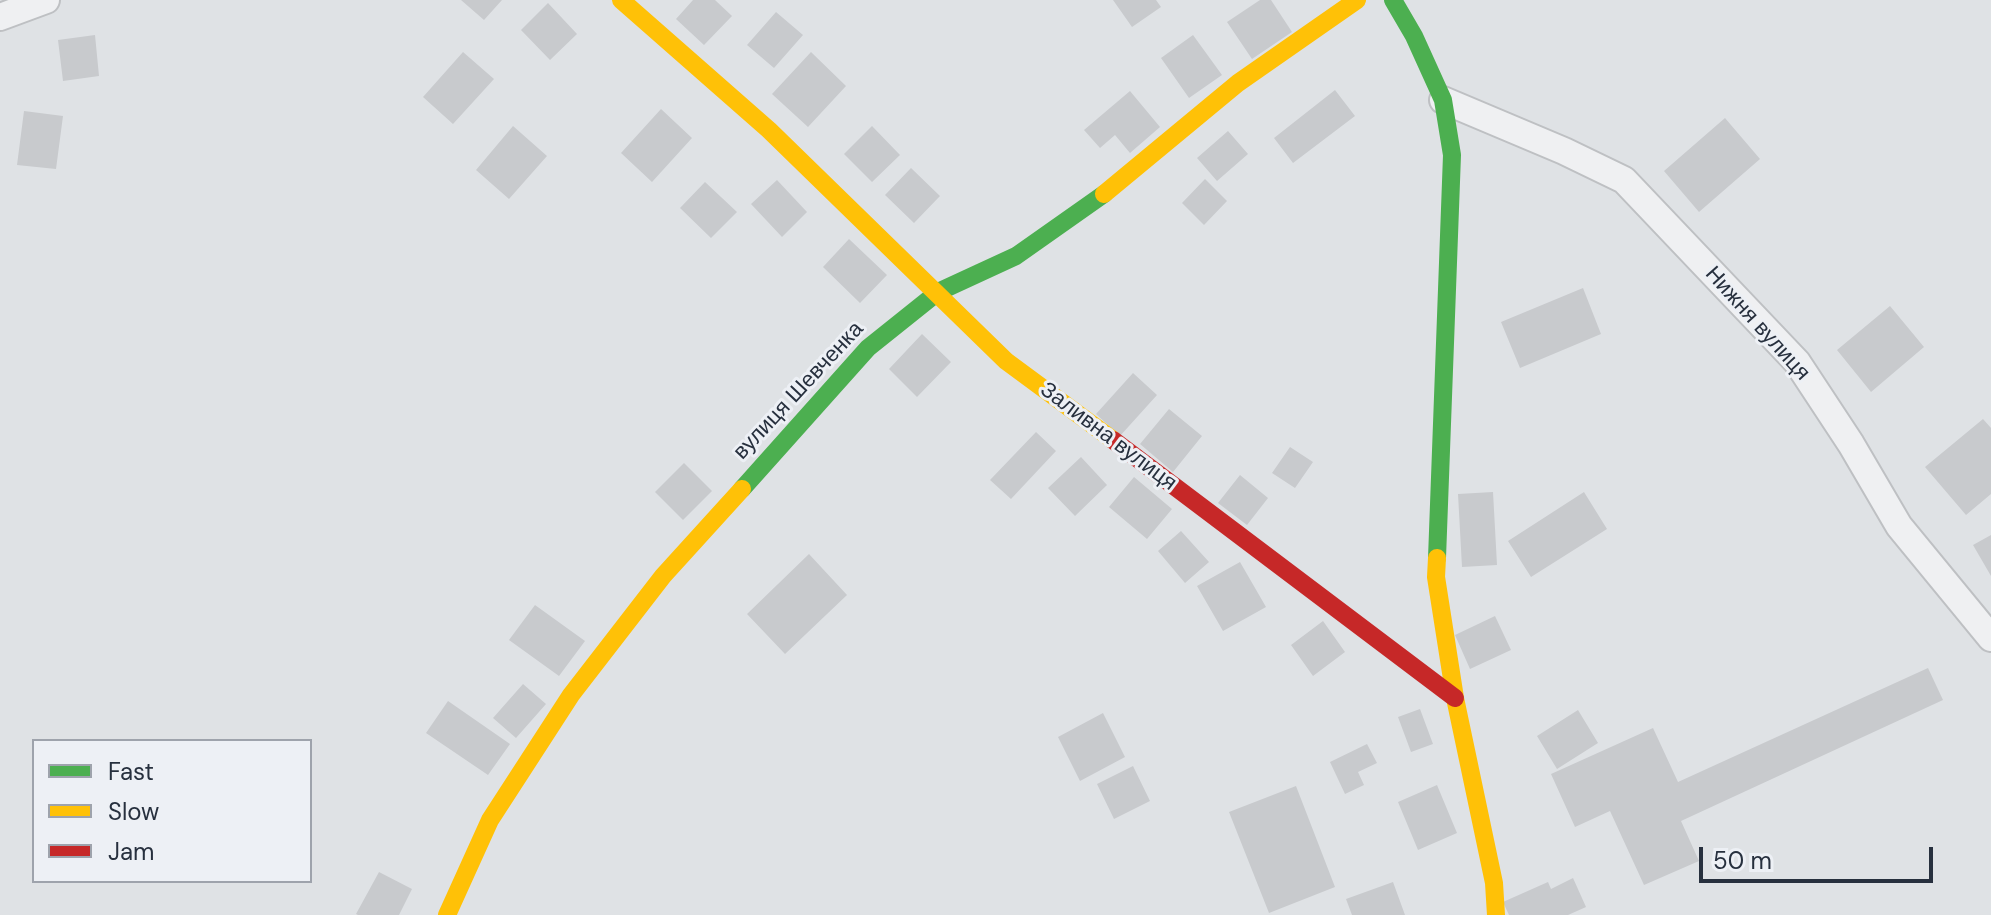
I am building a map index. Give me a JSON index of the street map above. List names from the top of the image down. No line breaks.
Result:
{"streets":{"street":["Нижня вулиця","вулиця Шевченка","Заливна вулиця"]},"crossings":[["вулиця Шевченка","Заливна вулиця"]],"legend":["Fast","Slow","Jam"],"scale_bar":"50 m"}
